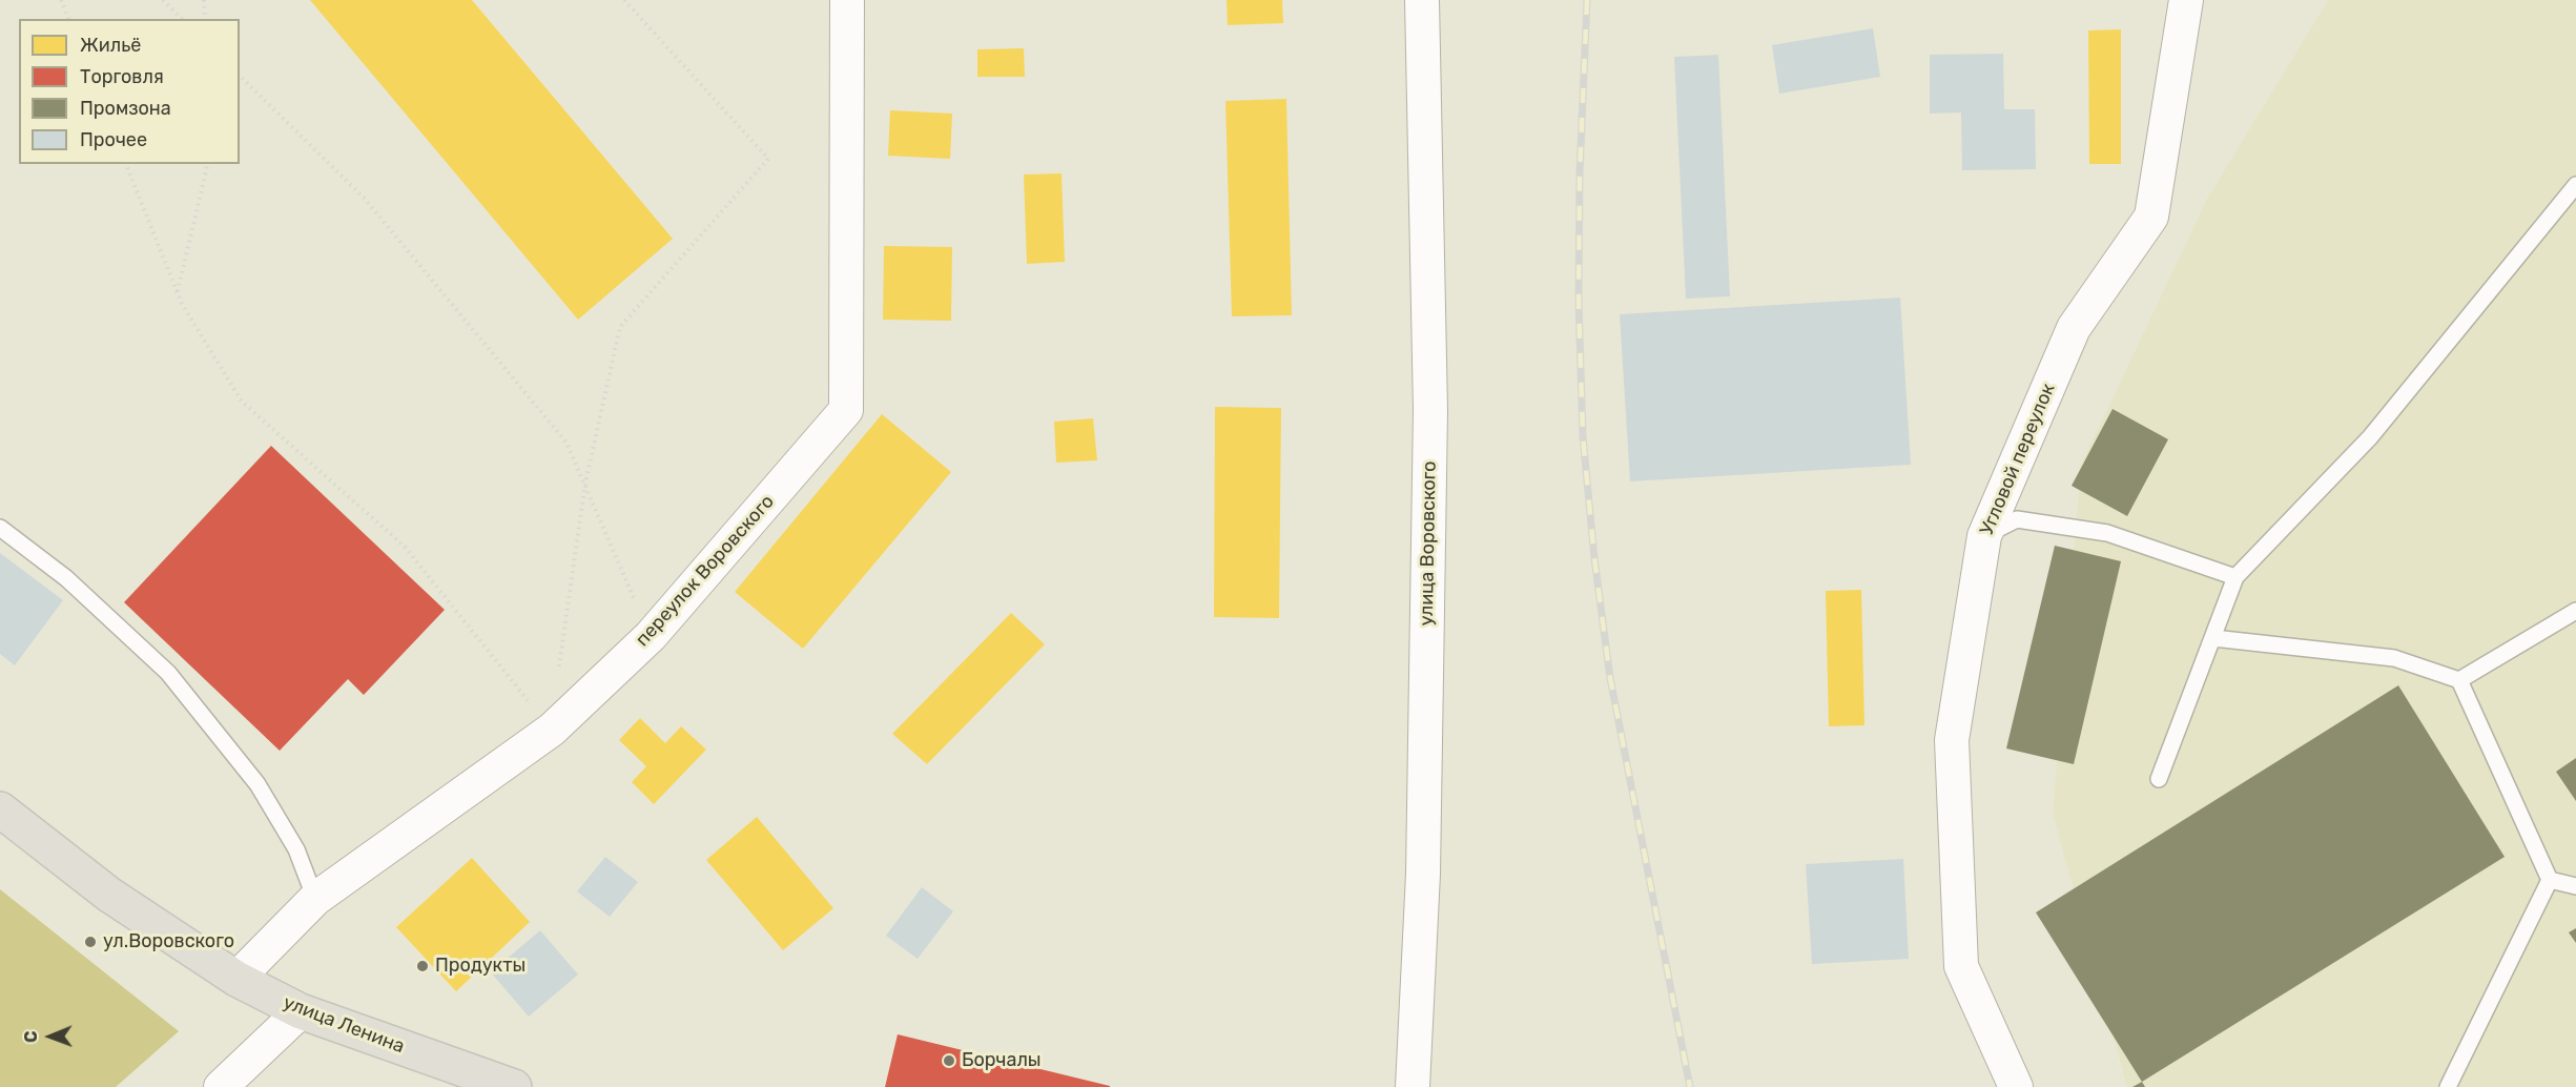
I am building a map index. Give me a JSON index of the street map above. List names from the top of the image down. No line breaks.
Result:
{"streets":{"main road":["улица Ленина"],"street":["Угловой переулок","улица Воровского","переулок Воровского"]},"crossings":[["переулок Воровского","улица Ленина"]],"places":["ул.Воровского","Продукты","Борчалы"],"legend":["Жильё","Торговля","Промзона","Прочее"],"north":"left"}
